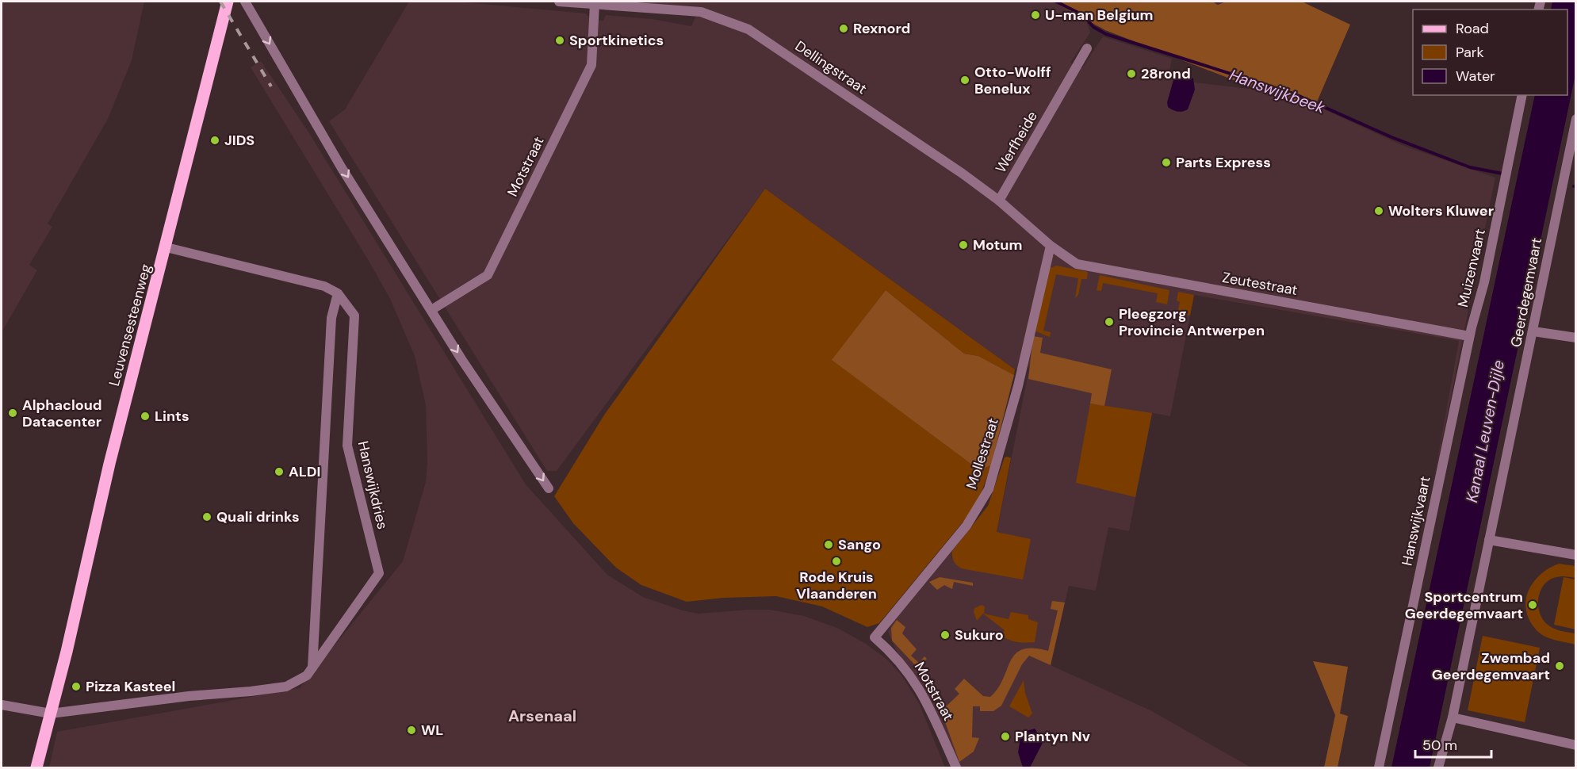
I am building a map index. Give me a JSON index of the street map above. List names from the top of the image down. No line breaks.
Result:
{"streets":{"main road":["Leuvensesteenweg"],"street":["Dellingstraat","Werfheide","Motstraat","Muizenvaart","Zeutestraat","Geerdegemvaart","Mollestraat","Hanswijkdries","Hanswijkvaart"]},"crossings":[["Dellingstraat","Werfheide"],["Dellingstraat","Motstraat"],["Dellingstraat","Zeutestraat"],["Dellingstraat","Mollestraat"],["Motstraat","Mollestraat"],["Muizenvaart","Zeutestraat"],["Muizenvaart","Hanswijkvaart"],["Zeutestraat","Mollestraat"],["Zeutestraat","Hanswijkvaart"],["Leuvensesteenweg","Hanswijkdries"]],"districts":["Arsenaal"],"water":["Hanswijkbeek","Kanaal Leuven-Dijle"],"places":["U-man Belgium","Rexnord","Sportkinetics","28rond","Otto-Wolff Benelux","JIDS","Parts Express","Wolters Kluwer","Motum","Pleegzorg Provincie Antwerpen","Alphacloud Datacenter","Lints","ALDI","Quali drinks","Sango","Rode Kruis Vlaanderen","Sportcentrum Geerdegemvaart","Sukuro","Zwembad Geerdegemvaart","Pizza Kasteel","WL","Plantyn Nv"],"legend":["Road","Park","Water"],"scale_bar":"50 m"}
